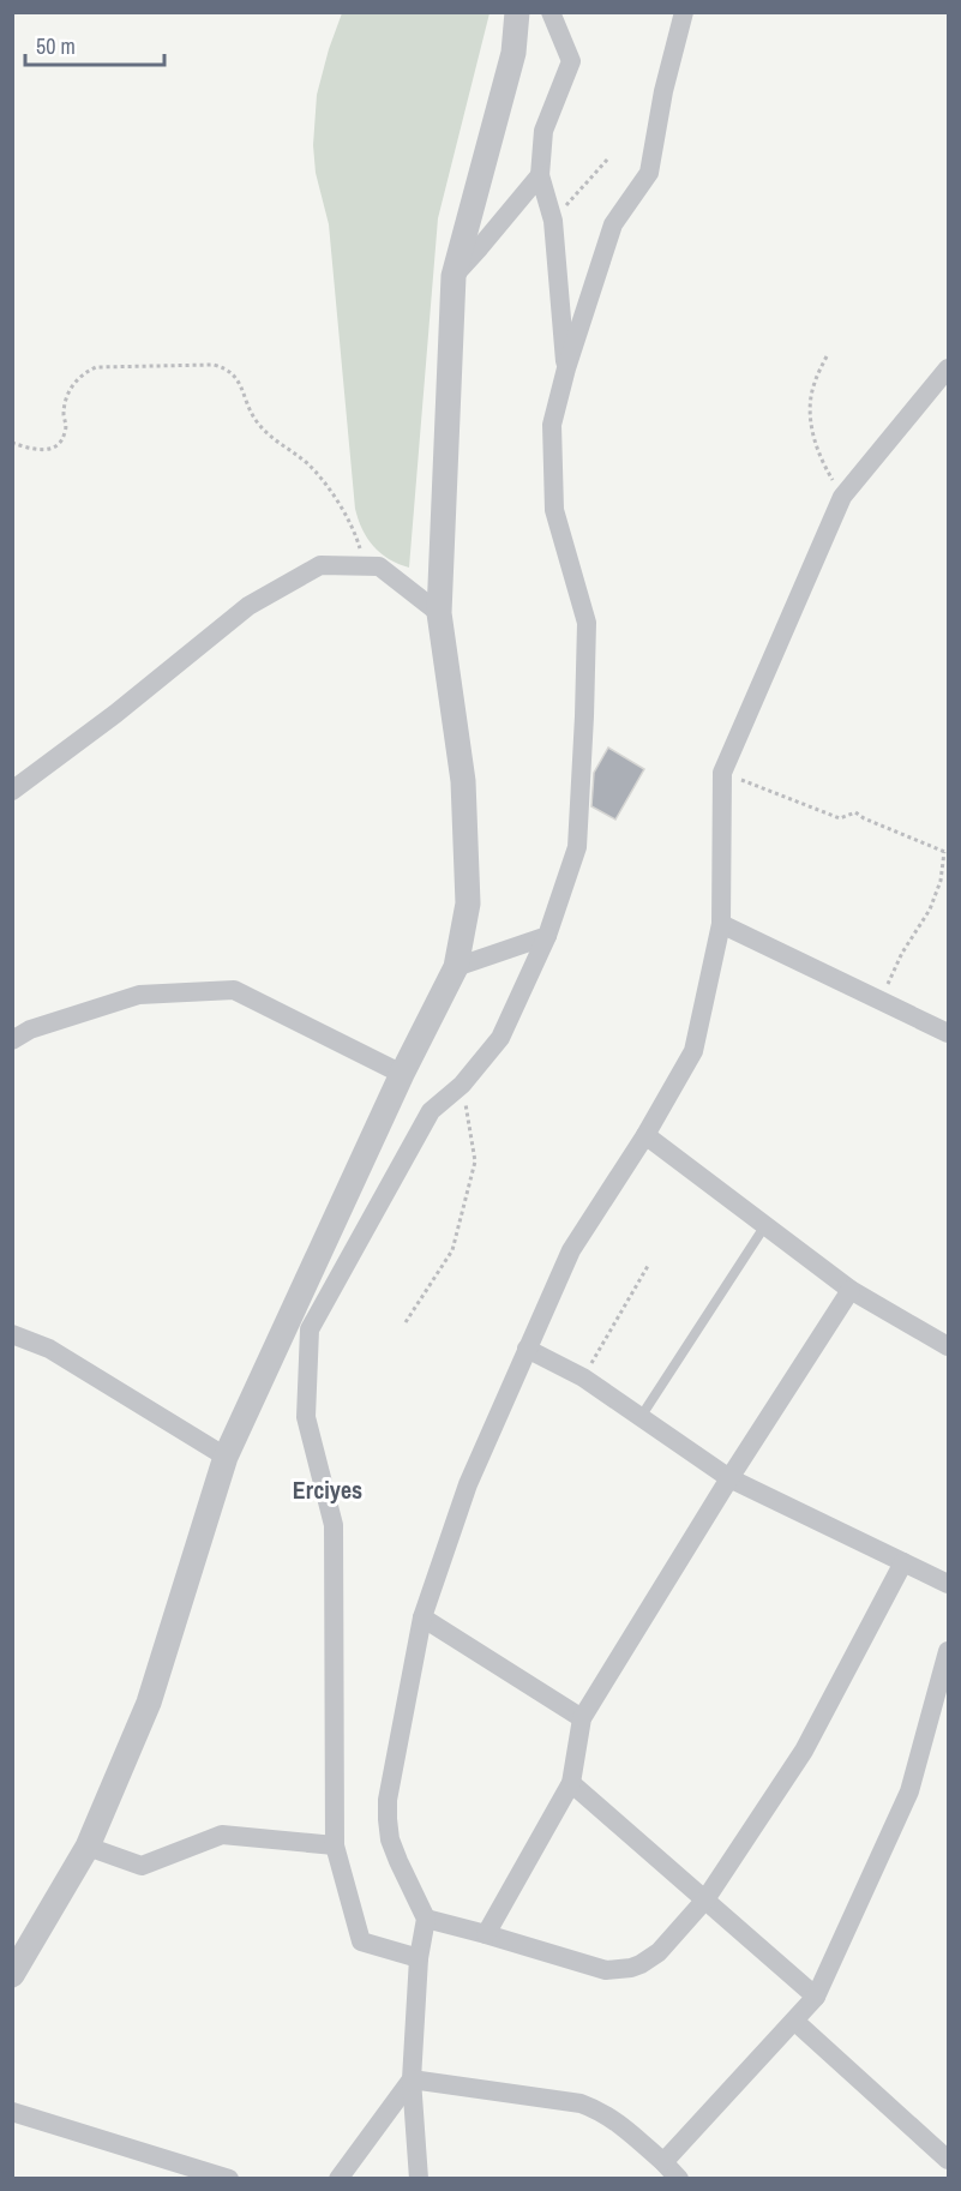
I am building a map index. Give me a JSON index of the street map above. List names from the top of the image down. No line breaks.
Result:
{"districts":["Erciyes"],"scale_bar":"50 m"}
